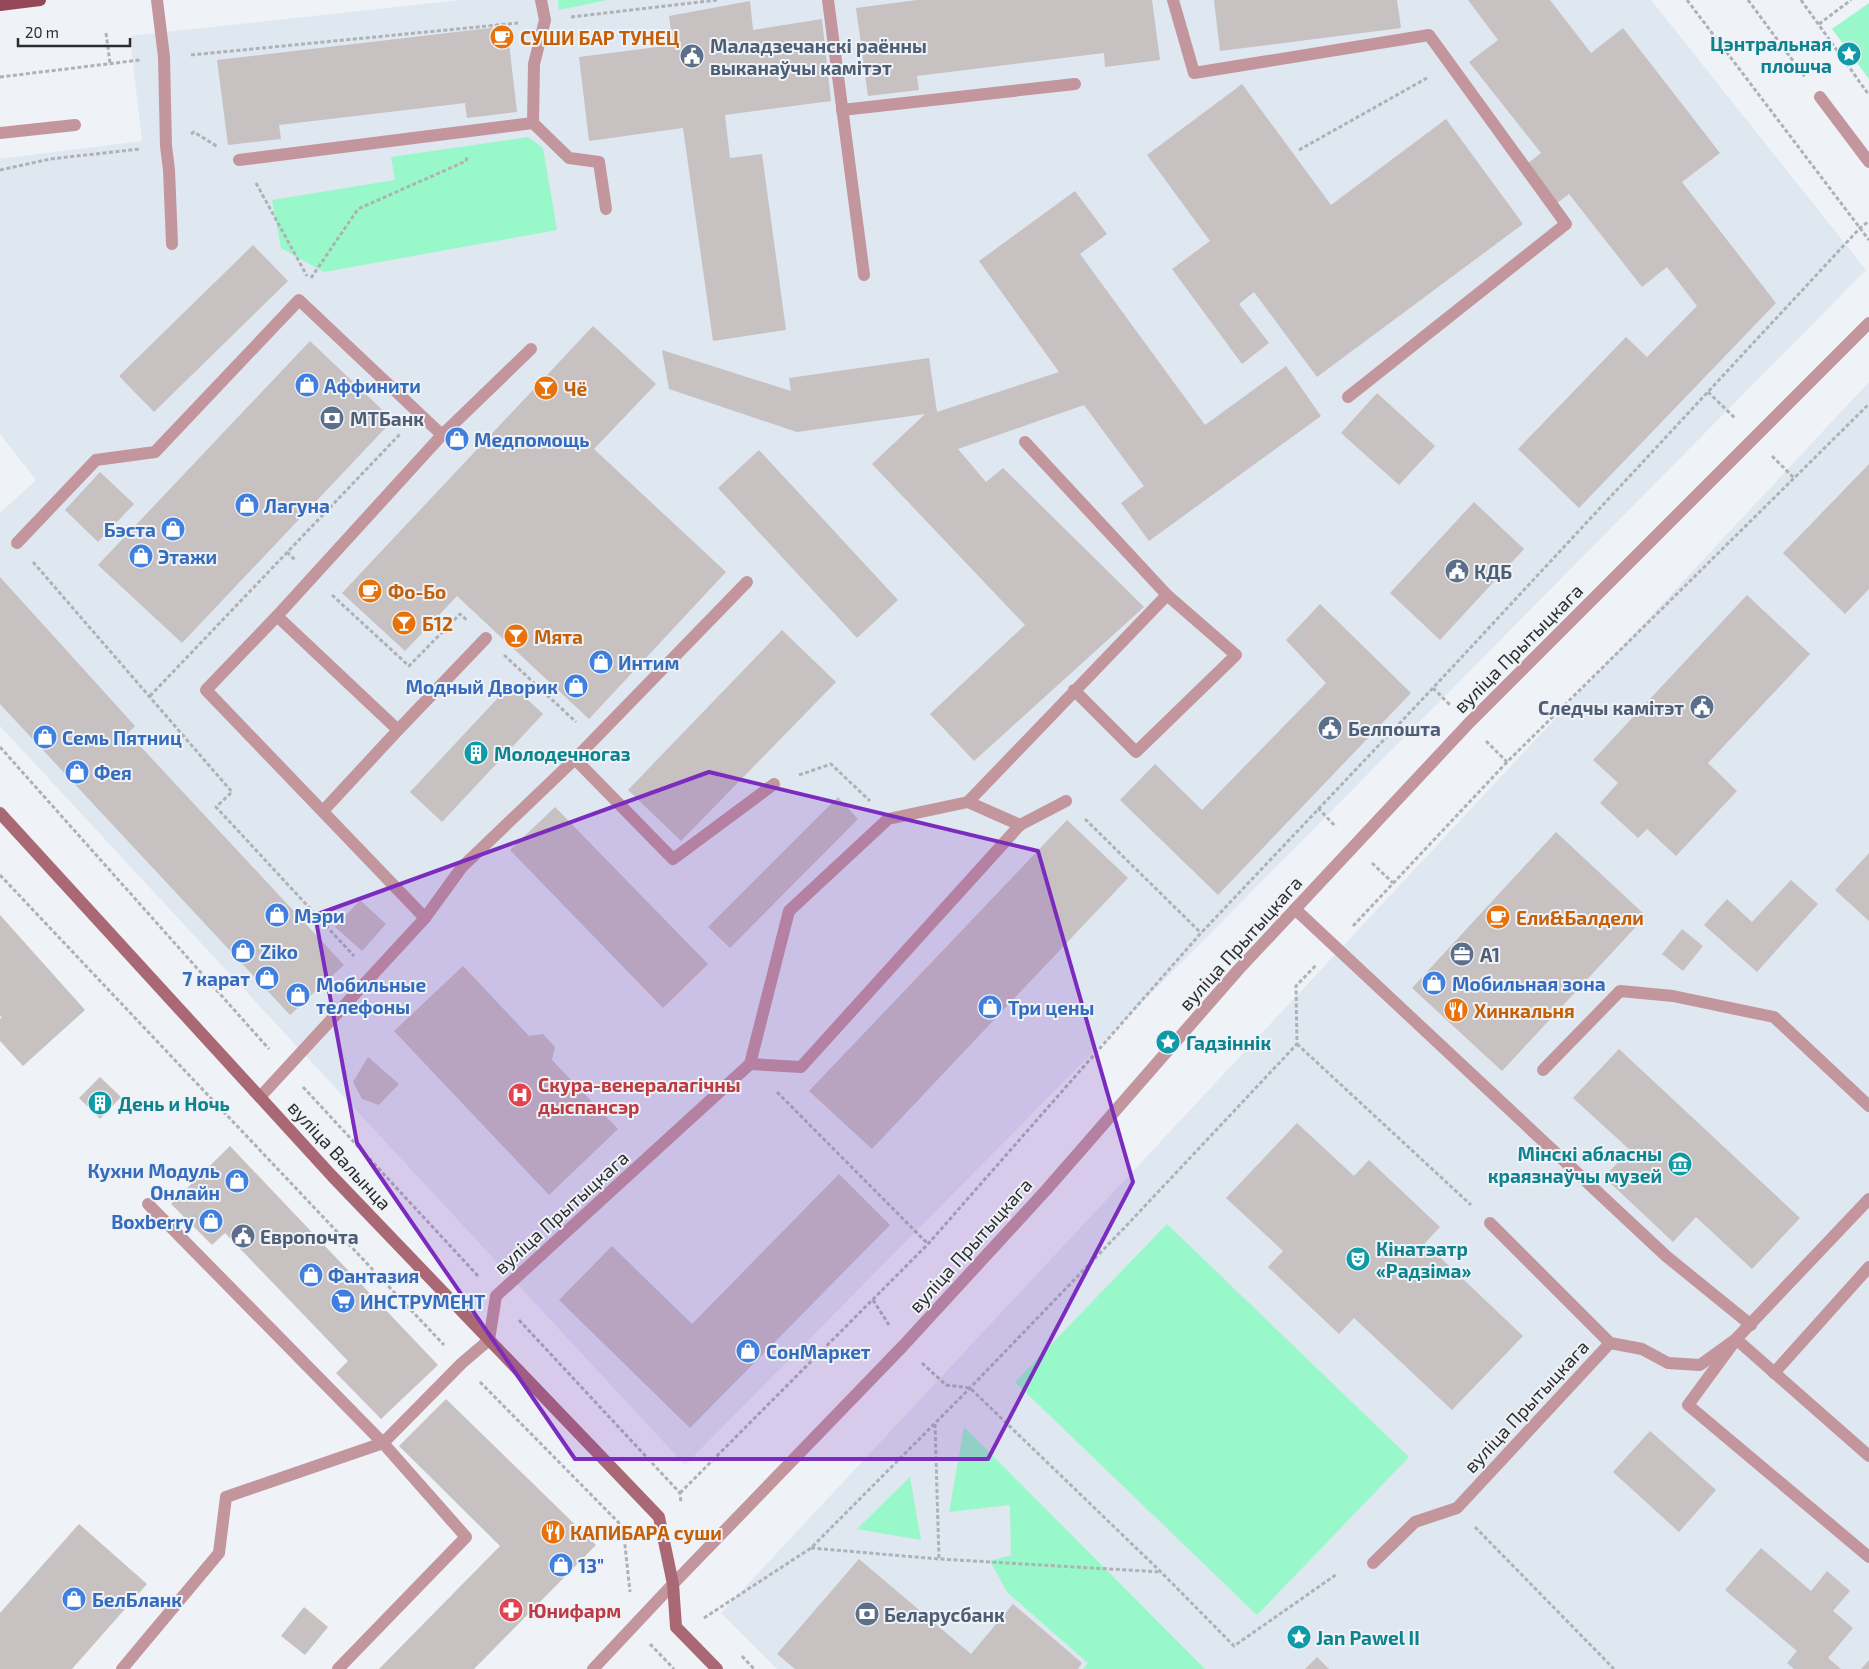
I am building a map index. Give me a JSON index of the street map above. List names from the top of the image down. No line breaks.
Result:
{"streets":{"street":["вуліца Прытыцкага","вуліца Валынца"]},"crossings":[["вуліца Прытыцкага","вуліца Валынца"]],"places":{"cafe":["СУШИ БАР ТУНЕЦ","Фо-Бо","Ели&Балдели"],"place":["Цэнтральная плошча","Гадзіннік","Jan Pawel II"],"public building":["Маладзечанскі раённы выканаўчы камітэт","КДБ","Следчы камітэт","Белпошта","Европочта"],"shop":["Аффинити","Медпомощь","Лагуна","Бэста","Этажи","Интим","Модный Дворик","Семь Пятниц","Фея","Мэри","Ziko","7 карат","Мобильная зона","Мобильные телефоны","Три цены","Кухни Модуль Онлайн","Boxberry","Фантазия","СонМаркет","13\"","БелБланк"],"bar":["Чё","Б12","Мята"],"bank":["МТБанк","Беларусбанк"],"building":["Молодечногаз","День и Ночь"],"office":["A1"],"restaurant":["Хинкальня","КАПИБАРА суши"],"hospital":["Скура-венералагічны дыспансэр"],"museum":["Мінскі абласны краязнаўчы музей"],"theatre":["Кінатэатр «Радзіма»"],"supermarket":["ИНСТРУМЕНТ"],"pharmacy":["Юнифарм"]},"scale_bar":"20 m"}
